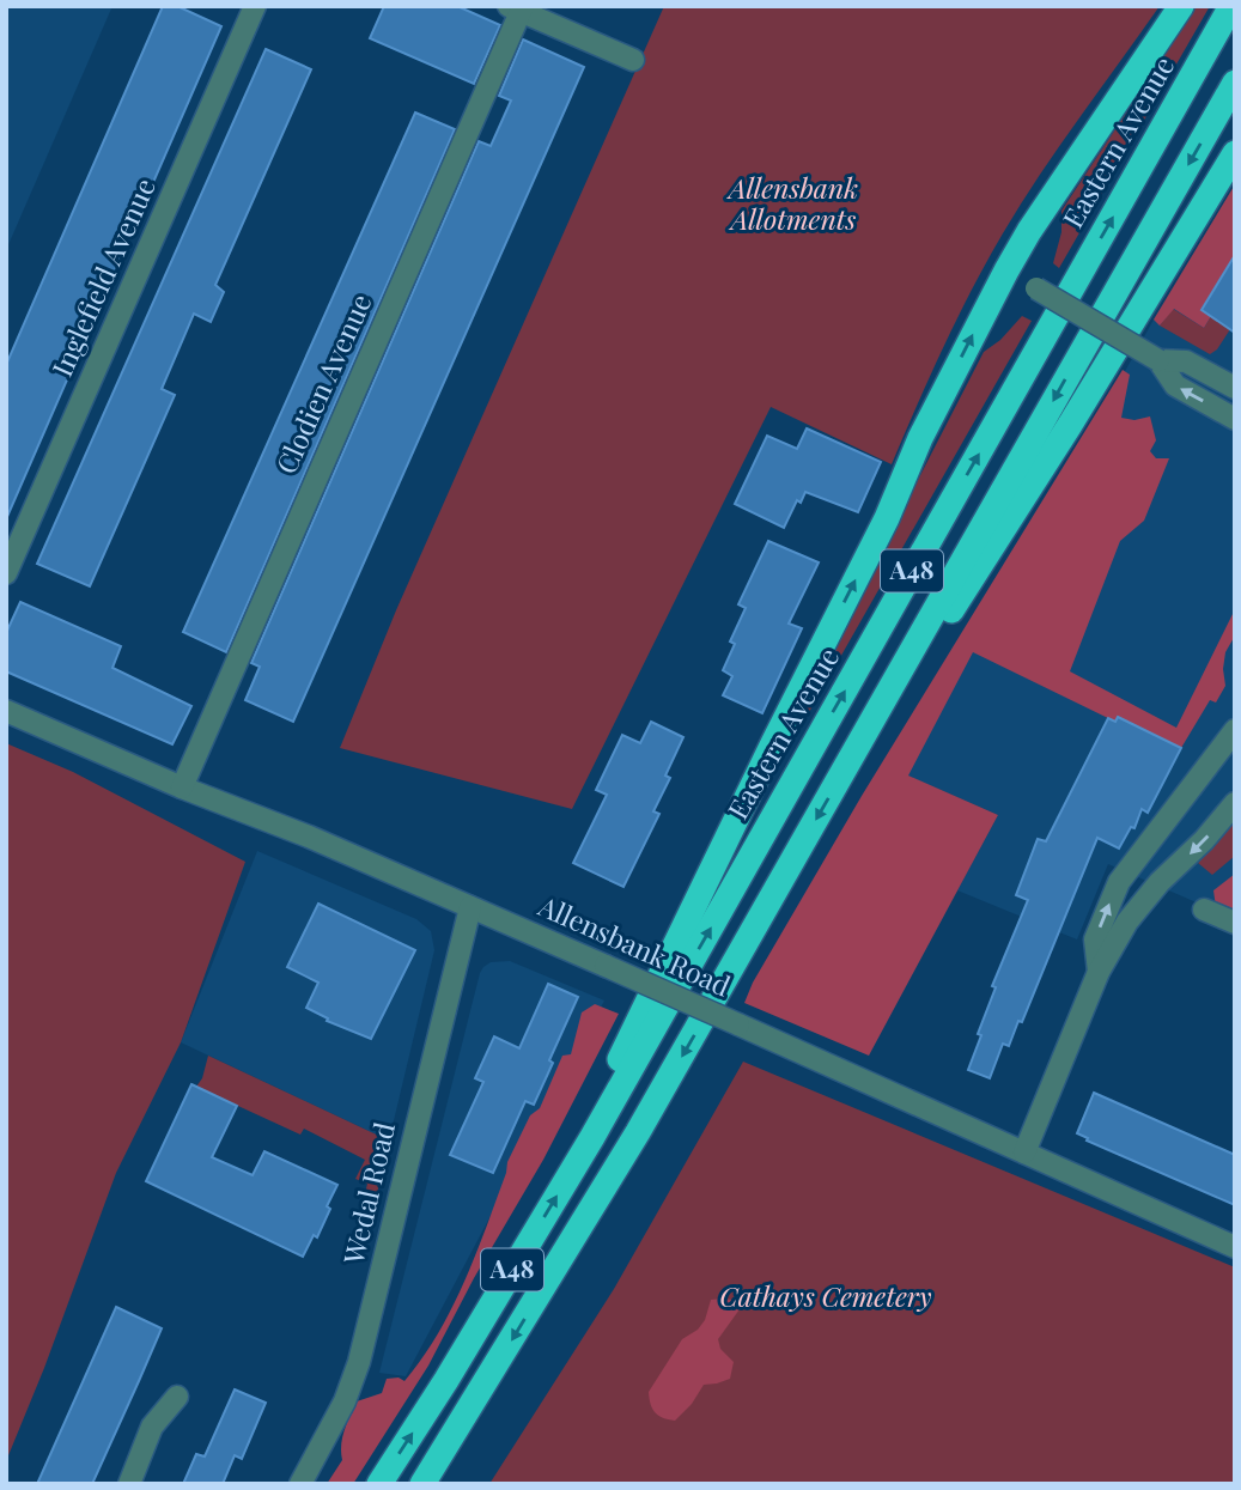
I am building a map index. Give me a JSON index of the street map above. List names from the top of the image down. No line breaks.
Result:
{"streets":{"highway":["Eastern Avenue","A48"],"street":["Inglefield Avenue","Clodien Avenue","Allensbank Road","Wedal Road"]},"crossings":[["Clodien Avenue","Allensbank Road"],["Allensbank Road","Wedal Road"]],"parks":["Allensbank Allotments","Cathays Cemetery"]}
